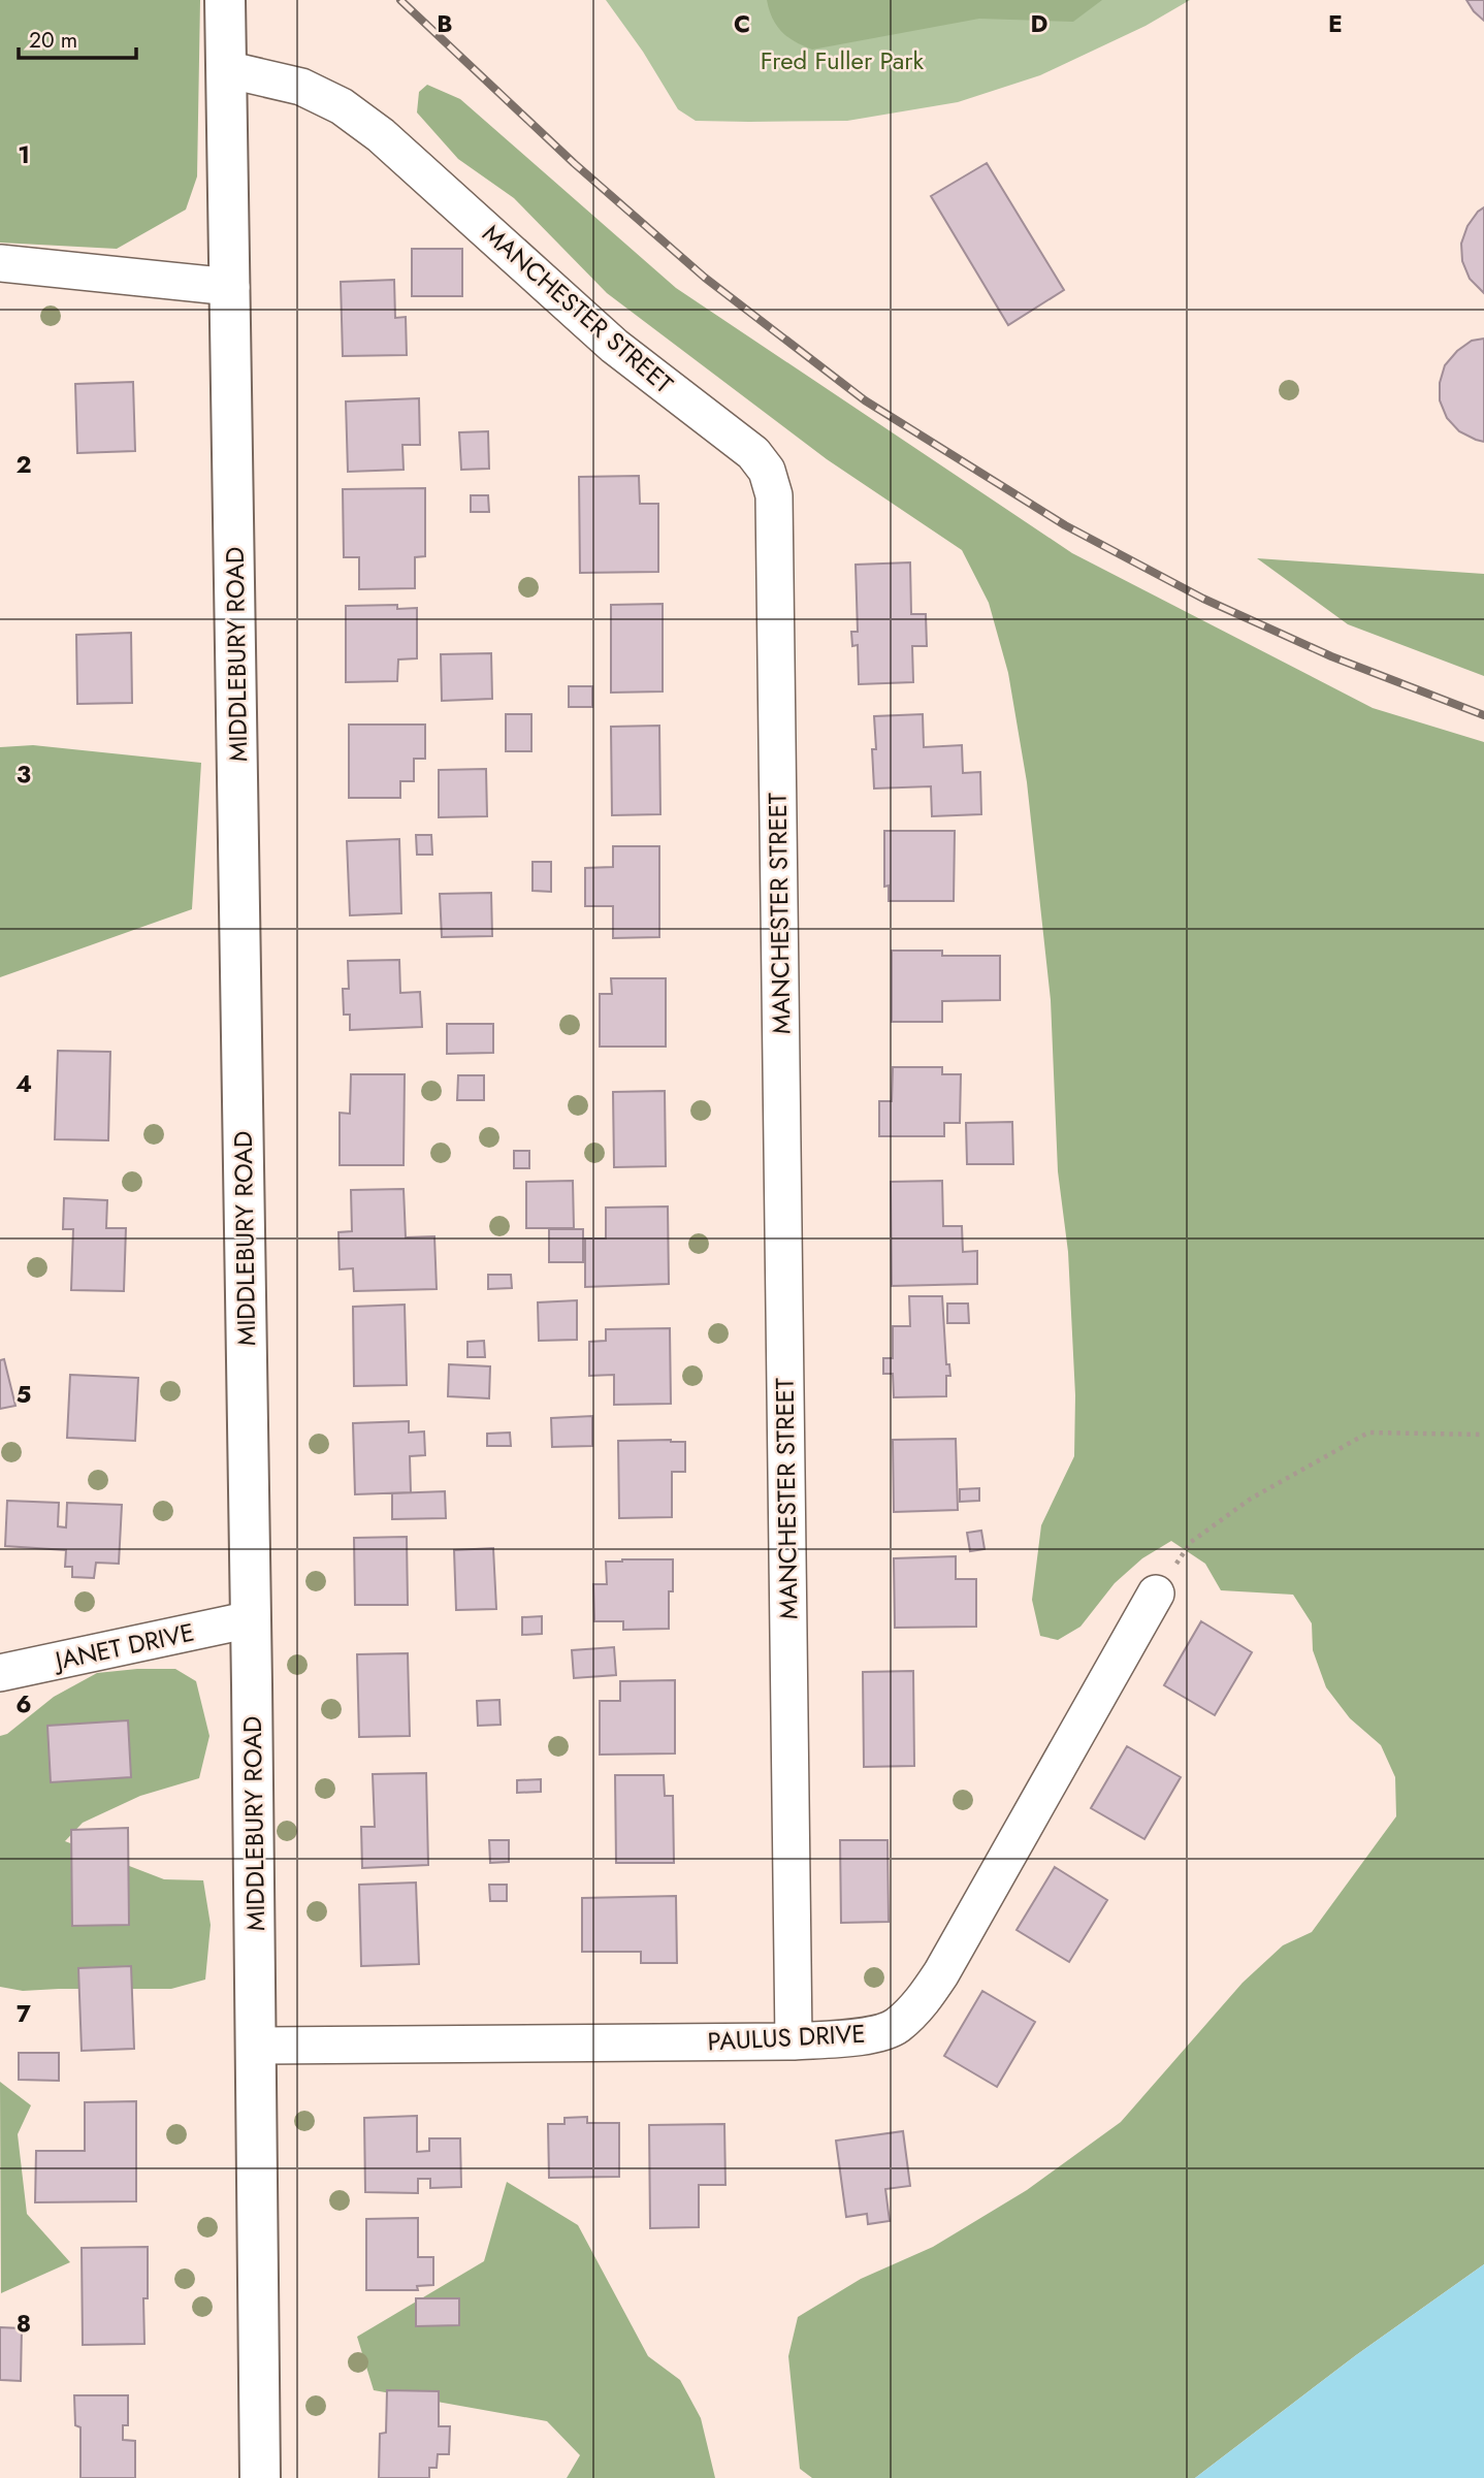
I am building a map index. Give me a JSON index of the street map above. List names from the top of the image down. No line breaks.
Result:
{"streets":{"street":["MANCHESTER STREET","MIDDLEBURY ROAD","JANET DRIVE","PAULUS DRIVE"]},"crossings":[["MANCHESTER STREET","MIDDLEBURY ROAD"],["MANCHESTER STREET","PAULUS DRIVE"],["MIDDLEBURY ROAD","JANET DRIVE"],["MIDDLEBURY ROAD","PAULUS DRIVE"]],"parks":["Fred Fuller Park"],"scale_bar":"20 m","grid":{"columns":["B","C","D","E"],"rows":["1","2","3","4","5","6","7","8"]}}
